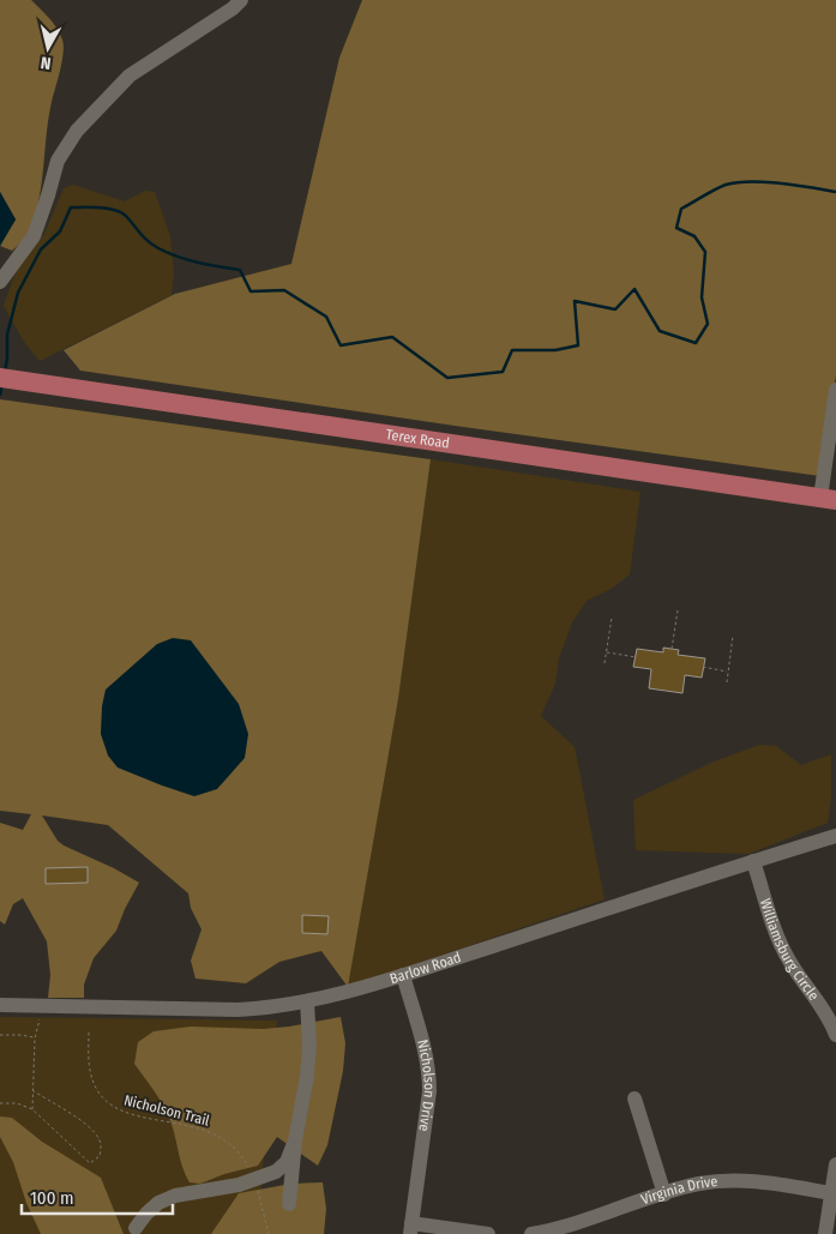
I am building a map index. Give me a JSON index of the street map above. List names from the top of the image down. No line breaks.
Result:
{"streets":{"main road":["Terex Road"],"street":["Williamsburg Circle","Barlow Road","Nicholson Drive","Virginia Drive"],"path":["Nicholson Trail"]},"crossings":[["Williamsburg Circle","Barlow Road"],["Barlow Road","Nicholson Drive"]],"scale_bar":"100 m","north":"bottom"}
